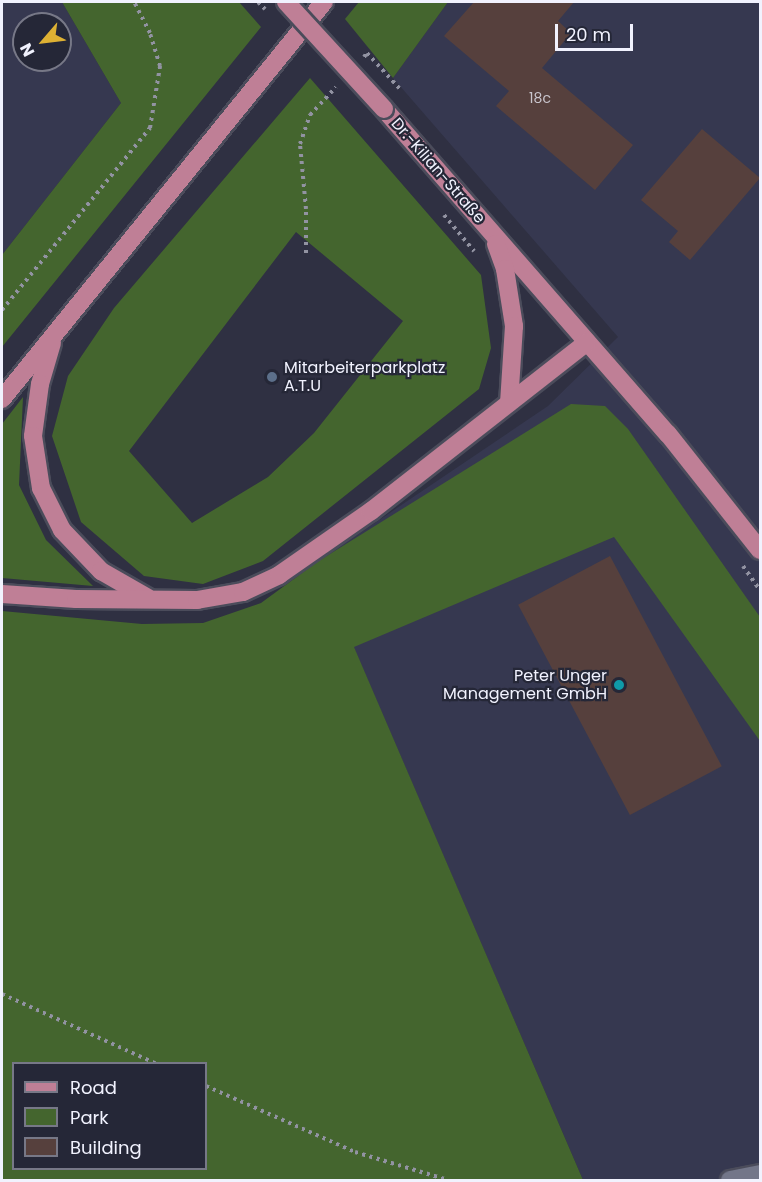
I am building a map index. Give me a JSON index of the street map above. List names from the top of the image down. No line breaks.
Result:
{"streets":{"main road":["Dr.-Kilian-Straße"]},"places":["Mitarbeiterparkplatz A.T.U","Peter Unger Management GmbH"],"house_numbers":["18c"],"legend":["Road","Park","Building"],"scale_bar":"20 m","north":"bottom left"}
